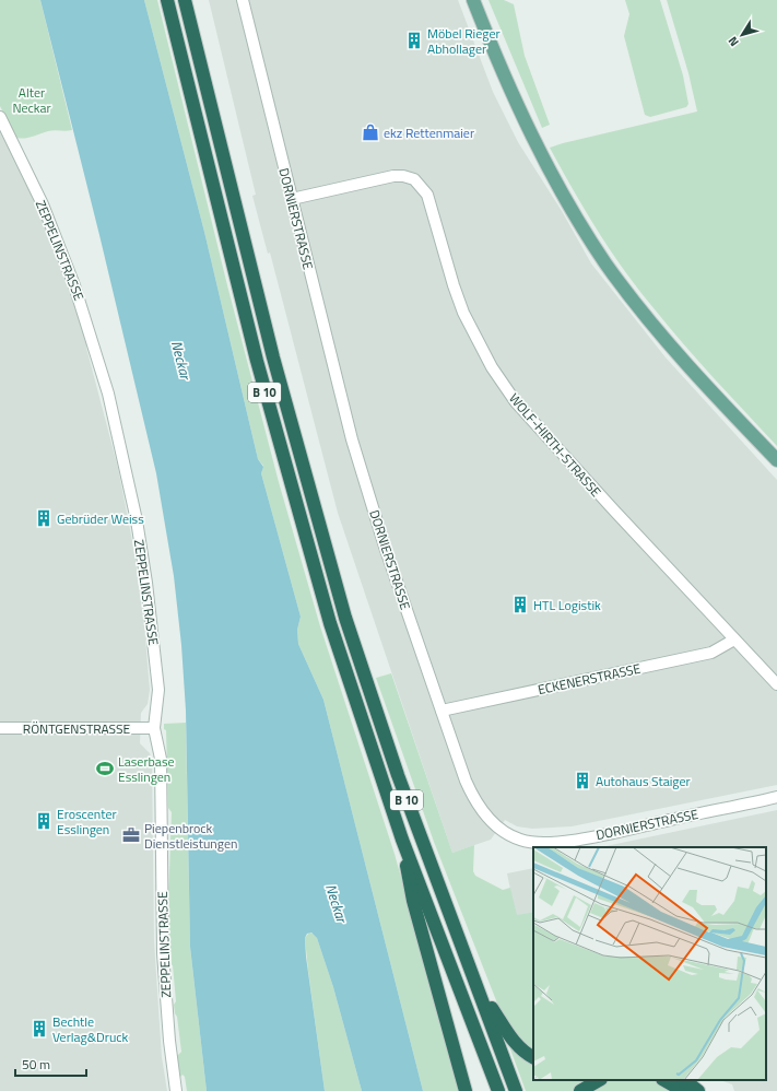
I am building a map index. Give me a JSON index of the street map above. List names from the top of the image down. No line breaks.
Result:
{"streets":{"highway":["B 10"],"street":["DORNIERSTRASSE","ZEPPELINSTRASSE","WOLF-HIRTH-STRASSE","ECKENERSTRASSE","RÖNTGENSTRASSE"]},"crossings":[["DORNIERSTRASSE","WOLF-HIRTH-STRASSE"],["DORNIERSTRASSE","ECKENERSTRASSE"],["ZEPPELINSTRASSE","RÖNTGENSTRASSE"],["WOLF-HIRTH-STRASSE","ECKENERSTRASSE"]],"water":["Neckar"],"parks":["Alter Neckar"],"places":{"building":["Möbel Rieger Abhollager","Gebrüder Weiss","HTL Logistik","Autohaus Staiger","Eroscenter Esslingen","Bechtle Verlag&Druck"],"shop":["ekz Rettenmaier"],"sports":["Laserbase Esslingen"],"office":["Piepenbrock Dienstleistungen"]},"scale_bar":"50 m","north":"bottom left"}
